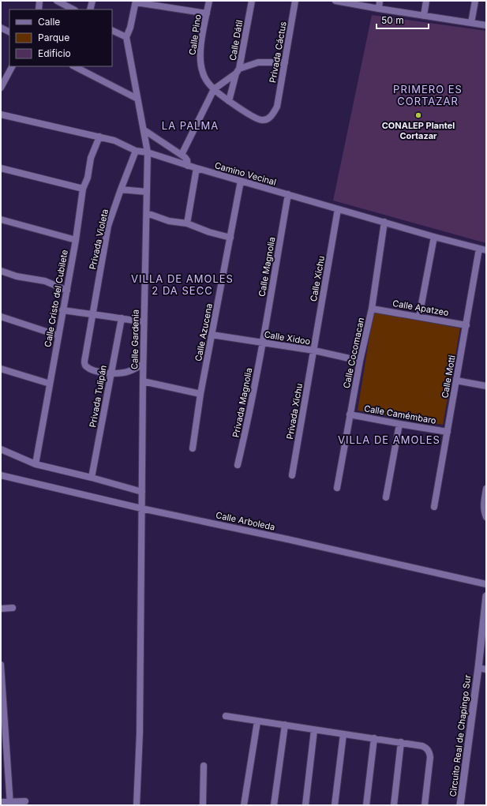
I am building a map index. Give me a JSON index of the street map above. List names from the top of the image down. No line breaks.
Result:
{"streets":{"street":["Calle Pino","Calle Dátil","Privada Cáctus","Camino Vecinal","Privada Violeta","Calle Magnolia","Calle Xichu","Calle Cristo del Cubilete","Calle Apatzeo","Calle Azucena","Calle Xidoo","Calle Gardenia","Calle Cocomacan","Calle Motti","Privada Tulipán","Privada Magnolia","Privada Xichu","Calle Camémbaro","Calle Arboleda","Circuito Real de Chapingo Sur"]},"crossings":[["Calle Pino","Calle Dátil"],["Calle Pino","Privada Cáctus"],["Camino Vecinal","Privada Violeta"],["Camino Vecinal","Calle Magnolia"],["Camino Vecinal","Calle Xichu"],["Camino Vecinal","Calle Cristo del Cubilete"],["Camino Vecinal","Calle Azucena"],["Camino Vecinal","Calle Gardenia"],["Camino Vecinal","Calle Cocomacan"],["Camino Vecinal","Calle Motti"],["Privada Violeta","Privada Tulipán"],["Calle Magnolia","Calle Xidoo"],["Calle Magnolia","Privada Magnolia"],["Calle Xichu","Calle Xidoo"],["Calle Xichu","Privada Xichu"],["Calle Apatzeo","Calle Cocomacan"],["Calle Apatzeo","Calle Motti"],["Calle Azucena","Calle Xidoo"],["Calle Xidoo","Calle Cocomacan"],["Calle Xidoo","Privada Magnolia"],["Calle Xidoo","Privada Xichu"],["Calle Gardenia","Calle Arboleda"],["Calle Cocomacan","Calle Camémbaro"],["Calle Motti","Calle Camémbaro"]],"districts":["PRIMERO ES CORTAZAR","LA PALMA","VILLA DE AMOLES 2 DA SECC","VILLA DE AMOLES"],"places":["CONALEP Plantel Cortazar"],"legend":["Calle","Parque","Edificio"],"scale_bar":"50 m"}
